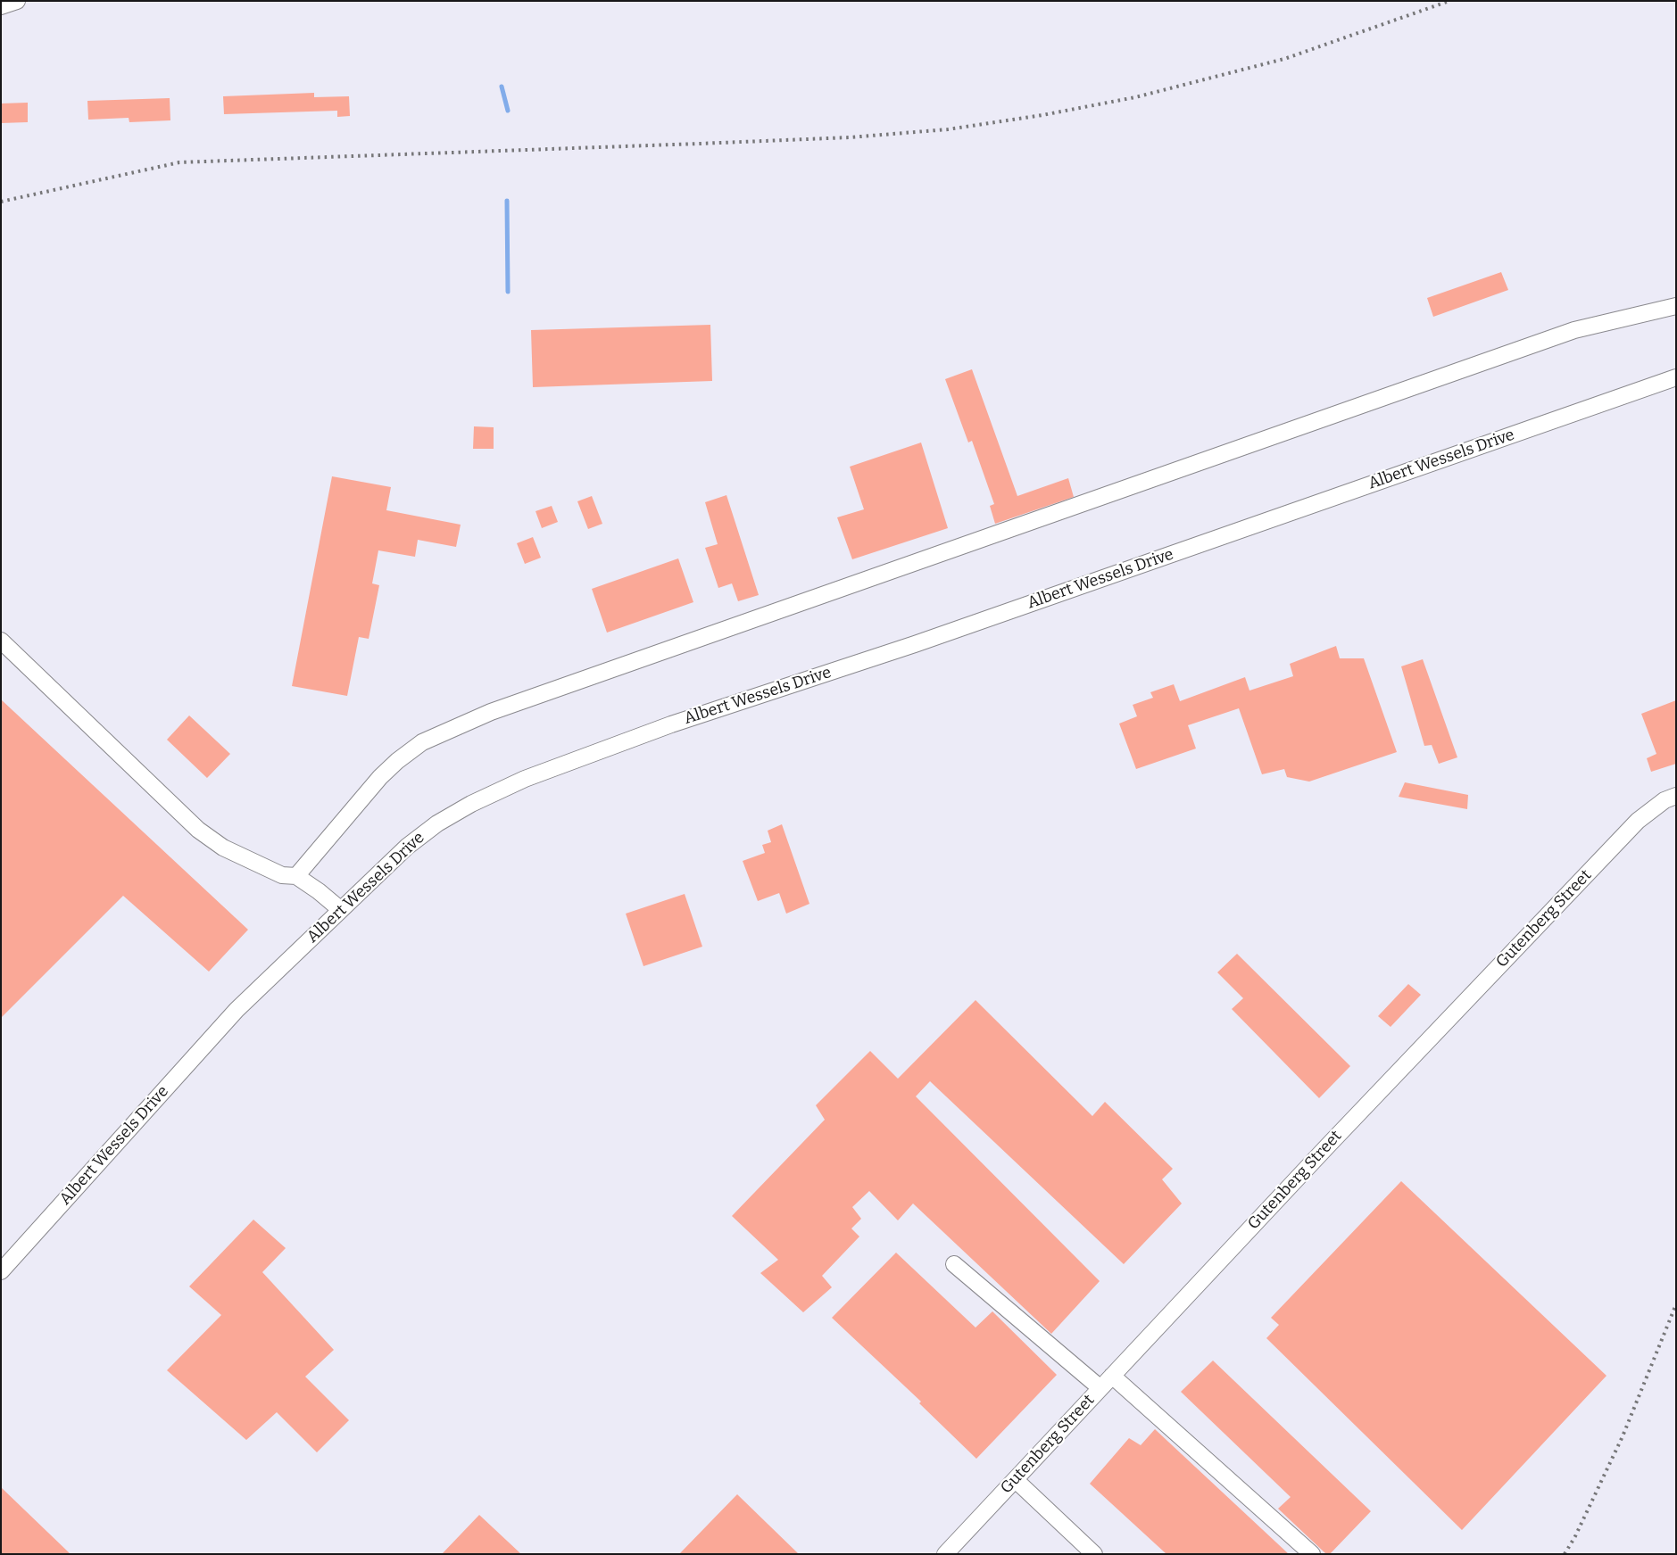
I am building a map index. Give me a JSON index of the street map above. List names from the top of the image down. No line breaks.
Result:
{"streets":{"street":["Albert Wessels Drive","Gutenberg Street"]}}
